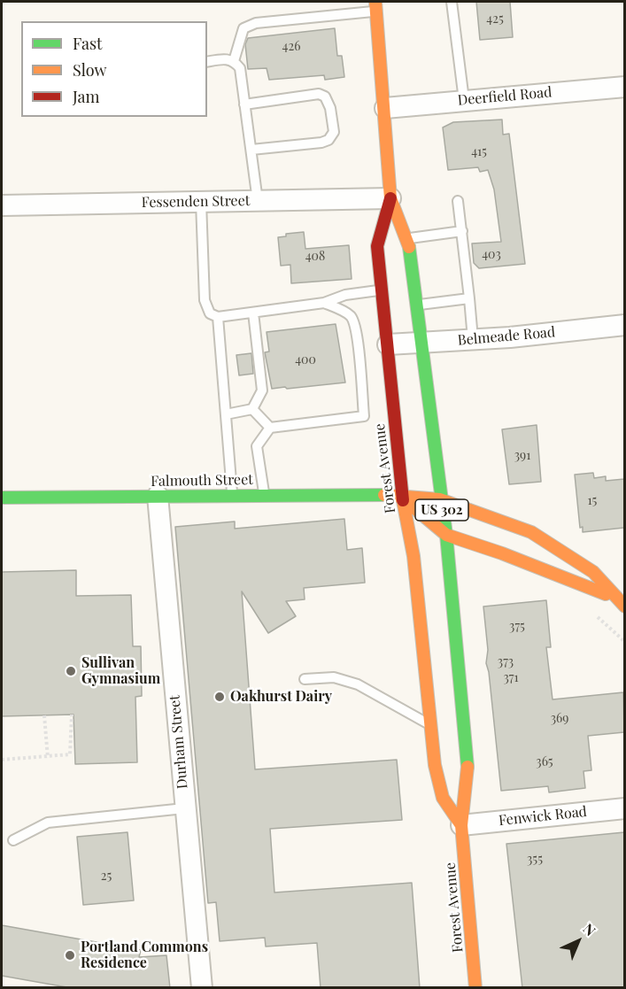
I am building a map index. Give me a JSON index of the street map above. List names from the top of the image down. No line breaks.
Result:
{"streets":{"main road":["Forest Avenue","Falmouth Street","US 302"],"street":["Deerfield Road","Fessenden Street","Belmeade Road","Durham Street","Fenwick Road"]},"crossings":[["Deerfield Road","Forest Avenue"],["Fessenden Street","Forest Avenue"],["Belmeade Road","Forest Avenue"],["Forest Avenue","Falmouth Street"],["Forest Avenue","Fenwick Road"],["Falmouth Street","Durham Street"]],"places":["Sullivan Gymnasium","Oakhurst Dairy","Portland Commons Residence"],"house_numbers":["425","426","415","403","408","400","391","15","375","373","371","369","365","355","25"],"legend":["Fast","Slow","Jam"],"north":"top right"}
